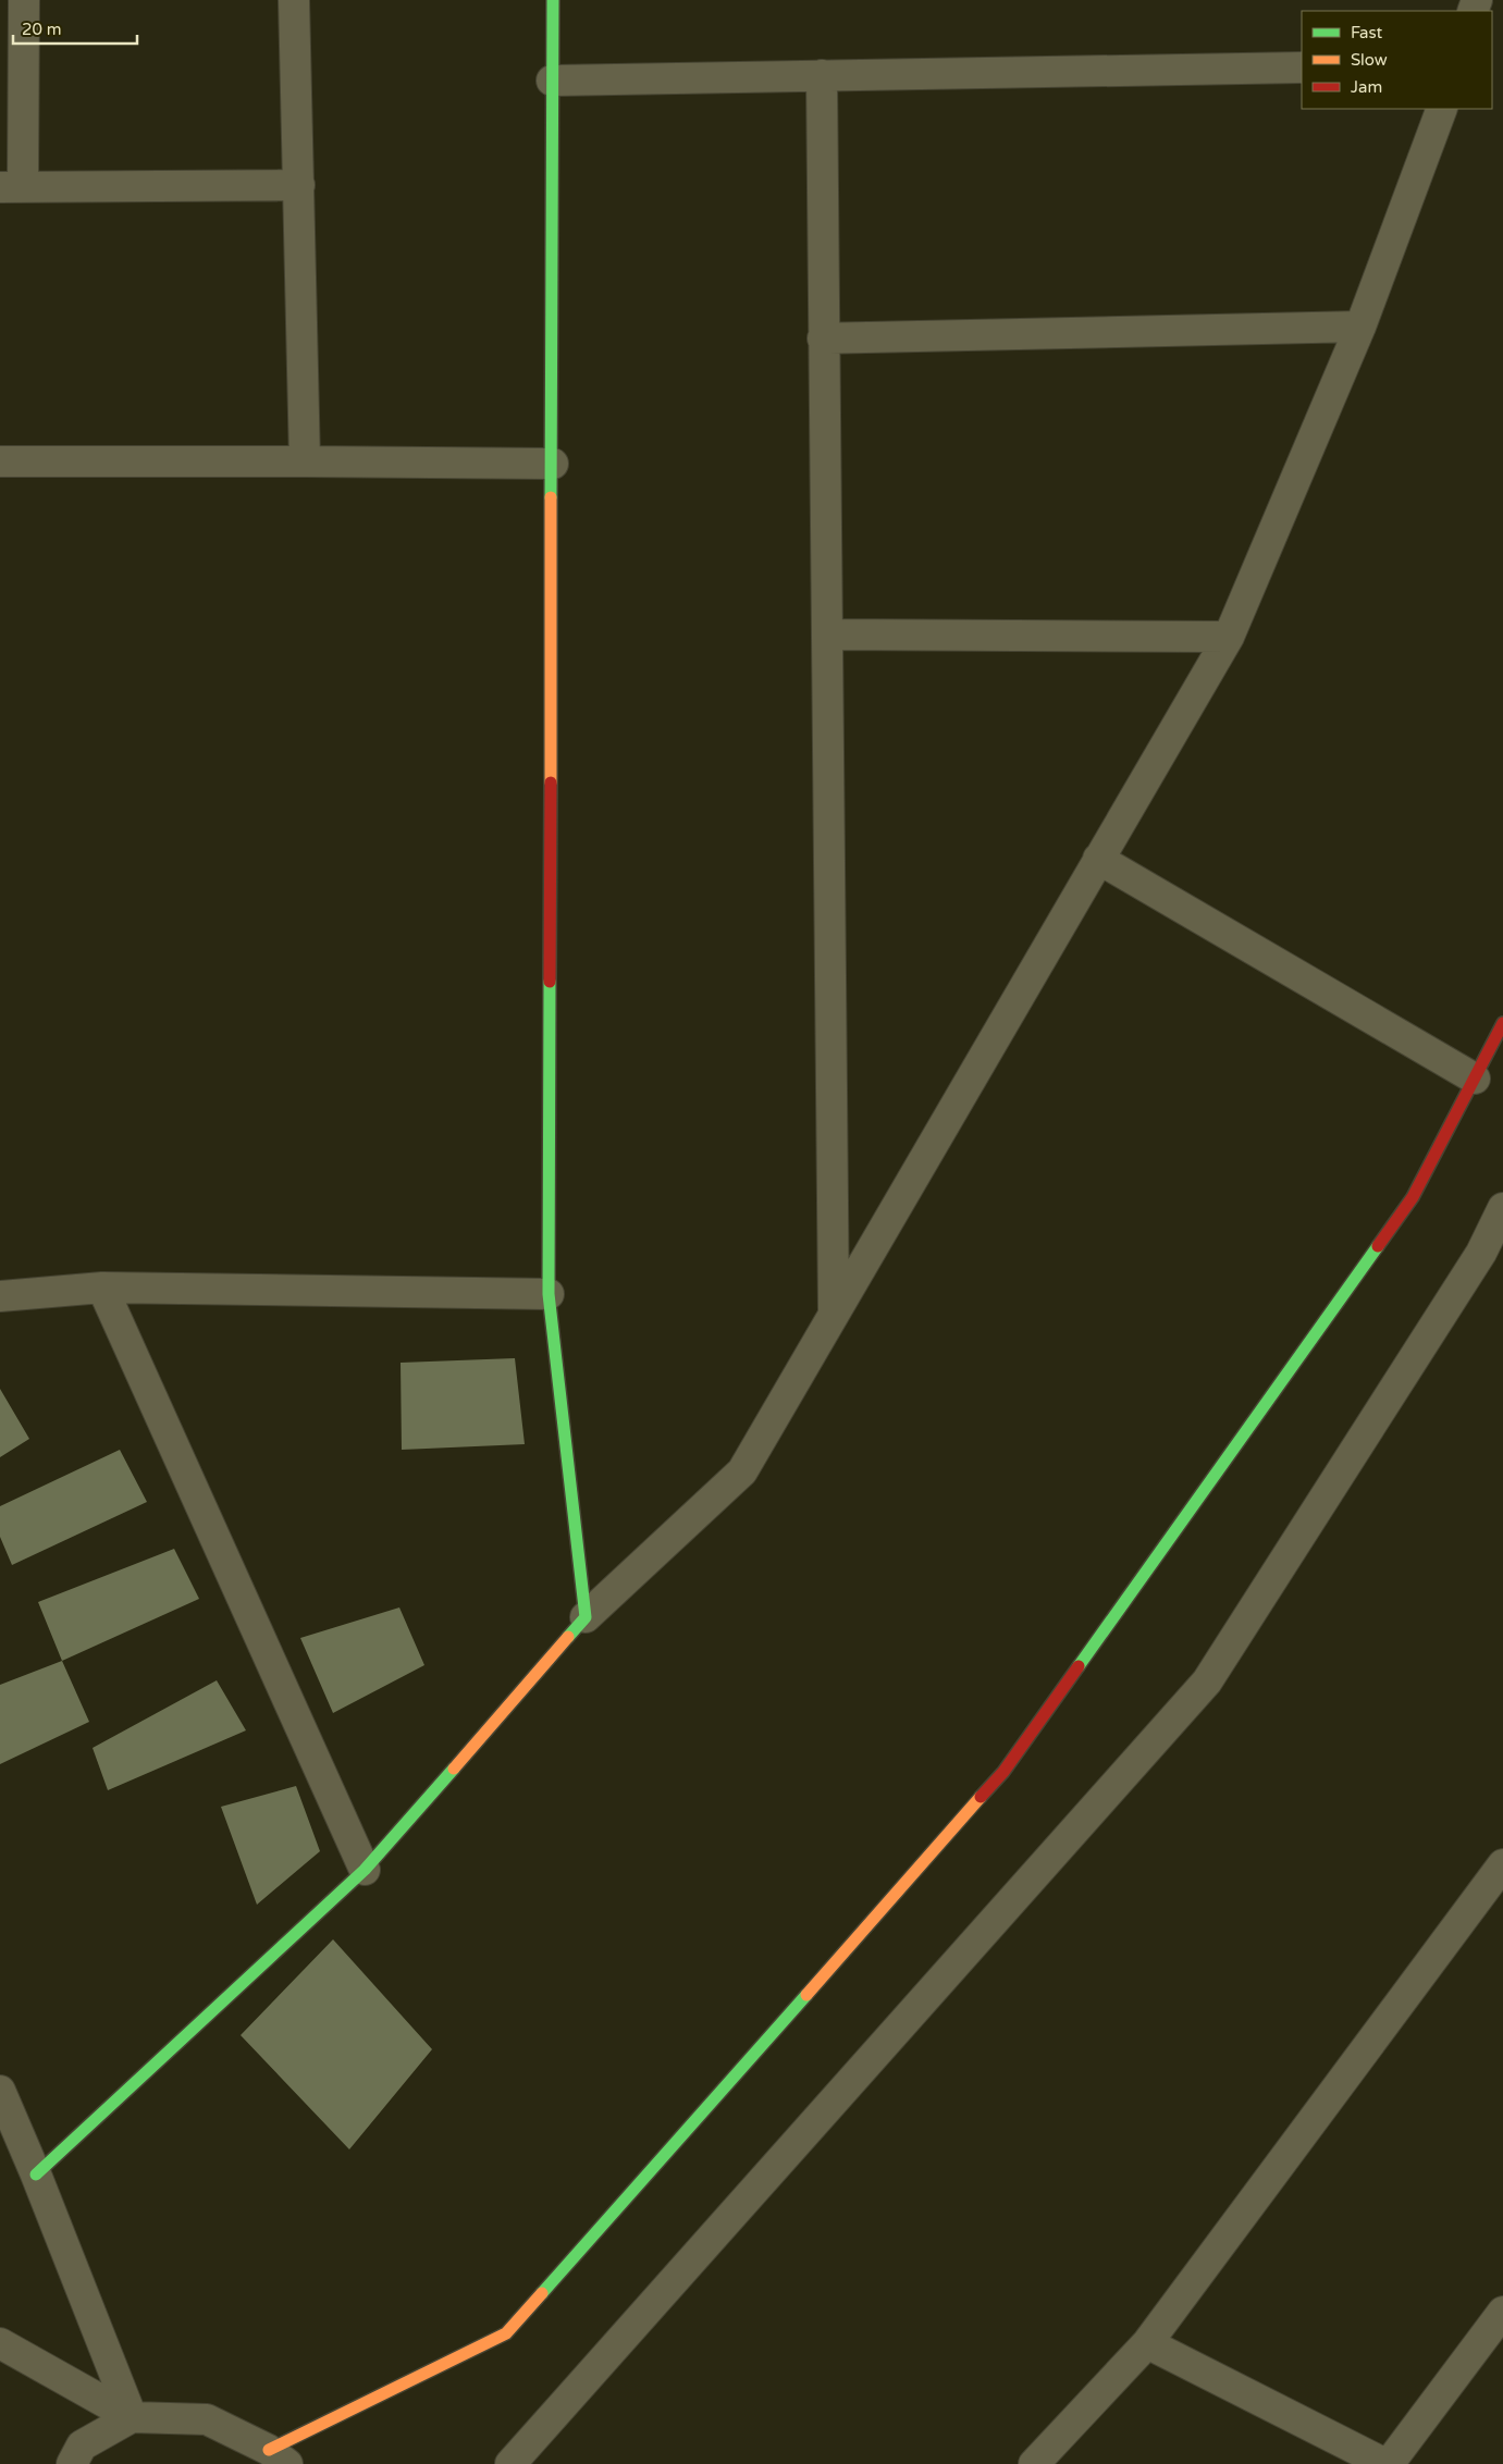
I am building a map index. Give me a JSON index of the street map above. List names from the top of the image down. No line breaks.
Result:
{"legend":["Fast","Slow","Jam"],"scale_bar":"20 m"}
